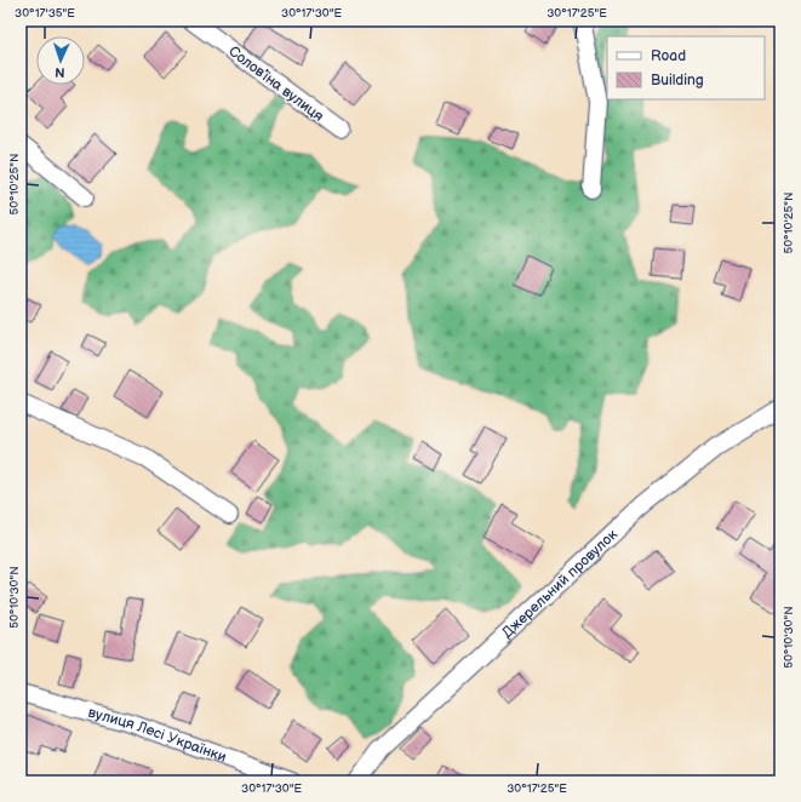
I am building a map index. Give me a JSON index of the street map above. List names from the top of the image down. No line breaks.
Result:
{"streets":{"street":["Соловʼїна вулиця","Джерельний провулок","вулиця Лесі Українки"]},"legend":["Road","Building"],"north":"bottom","coordinates":["30°17'35\"E","30°17'30\"E","30°17'25\"E","50°10'25\"N","50°10'30\"N"]}
